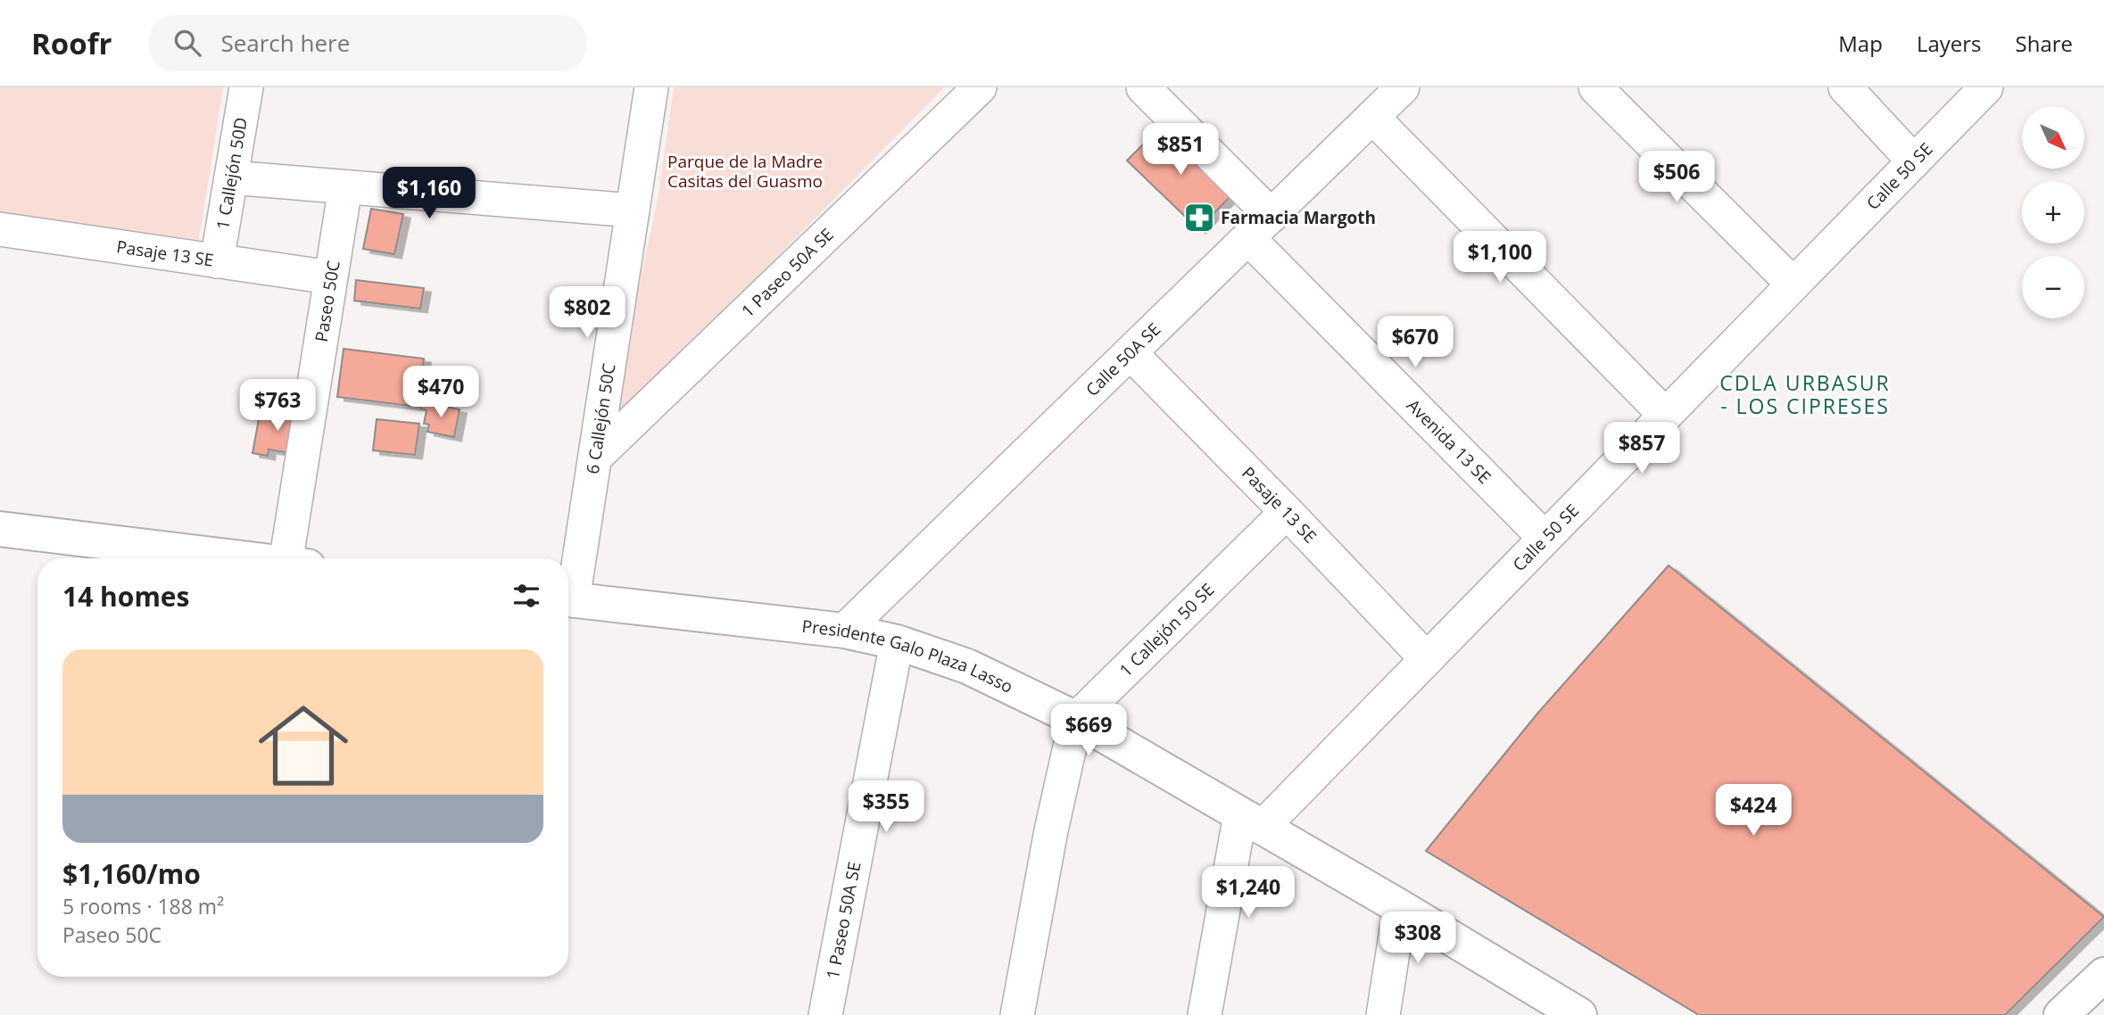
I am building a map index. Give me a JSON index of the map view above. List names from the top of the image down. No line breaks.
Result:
{"streets":{"street":["1 Callejón 50D","Calle 50 SE","Pasaje 13 SE","1 Paseo 50A SE","Paseo 50C","Calle 50A SE","6 Callejón 50C","Avenida 13 SE","1 Callejón 50 SE","Presidente Galo Plaza Lasso"]},"crossings":[["1 Callejón 50D","Pasaje 13 SE"],["Calle 50 SE","Pasaje 13 SE"],["Calle 50 SE","Avenida 13 SE"],["Calle 50 SE","Presidente Galo Plaza Lasso"],["Pasaje 13 SE","Paseo 50C"],["Pasaje 13 SE","Calle 50A SE"],["Pasaje 13 SE","1 Callejón 50 SE"],["1 Paseo 50A SE","6 Callejón 50C"],["1 Paseo 50A SE","Presidente Galo Plaza Lasso"],["Calle 50A SE","Avenida 13 SE"],["Calle 50A SE","Presidente Galo Plaza Lasso"],["1 Callejón 50 SE","Presidente Galo Plaza Lasso"]],"districts":["CDLA URBASUR - LOS CIPRESES"],"parks":["Parque de la Madre Casitas del Guasmo"],"places":{"pharmacy":["Farmacia Margoth"]},"north":"bottom right","page":{"header":"Roofr","search":"Search here","nav":["Map","Layers","Share"],"map_buttons":["+","−"],"price":["$851","$506","$1,160","$1,100","$802","$670","$470","$763","$857","$669","$355","$424","$1,240","$308"],"heading":"14 homes","list":[{"name":"$1,160/mo","note":"5 rooms · 188 m² · Paseo 50C"}]}}
